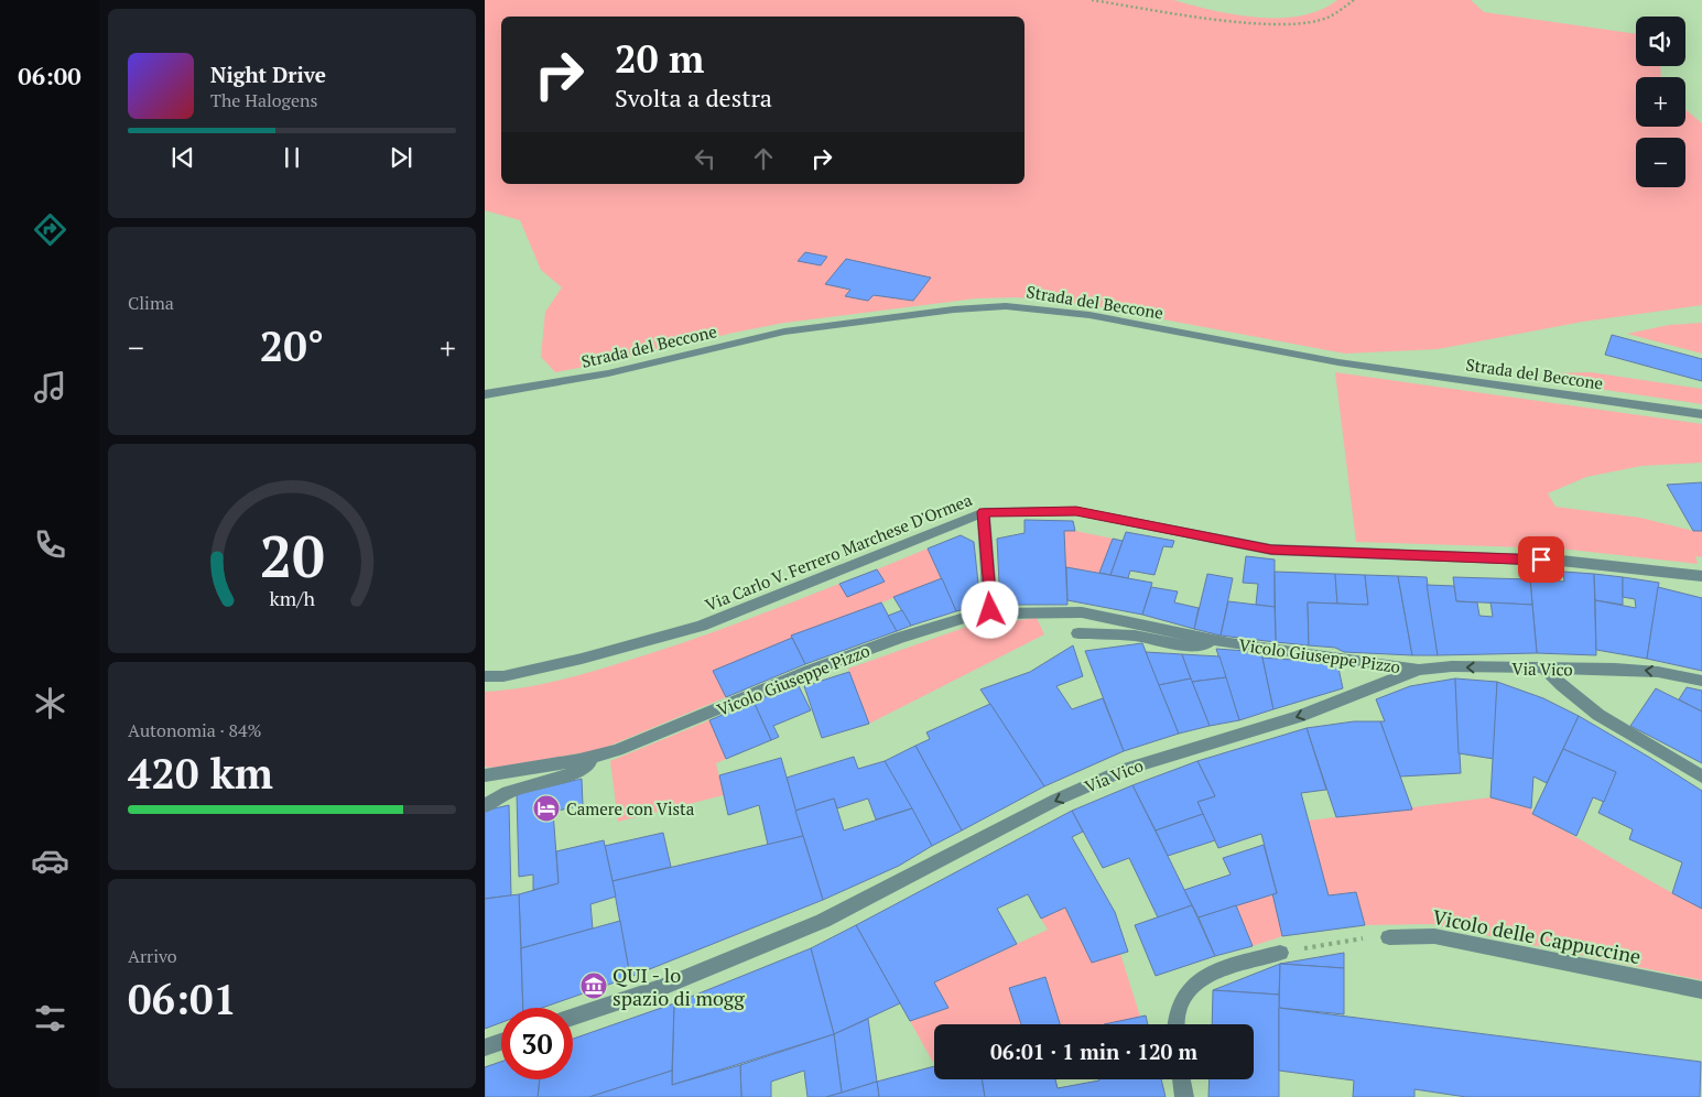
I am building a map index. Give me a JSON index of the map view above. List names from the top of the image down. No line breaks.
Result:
{"streets":{"street":["Strada del Beccone","Via Carlo V. Ferrero Marchese D'Ormea","Vicolo Giuseppe Pizzo","Via Vico","Vicolo delle Cappuccine"]},"crossings":[["Vicolo Giuseppe Pizzo","Via Vico"]],"one_way":["Via Vico"],"places":{"hotel":["Camere con Vista"],"museum":["QUI - lo spazio di mogg"]},"page":{"tabs":"06:00","map_buttons":["+","−"],"turn":["20 m","Svolta a destra"],"song":["Night Drive","The Halogens"],"tile":["Clima",["Autonomia · 84%","420 km"],["Arrivo","06:01"]],"heat":["−","20°","+"],"limit":"30","trip":"06:01 · 1 min · 120 m","gauge":["20","km/h"]}}
